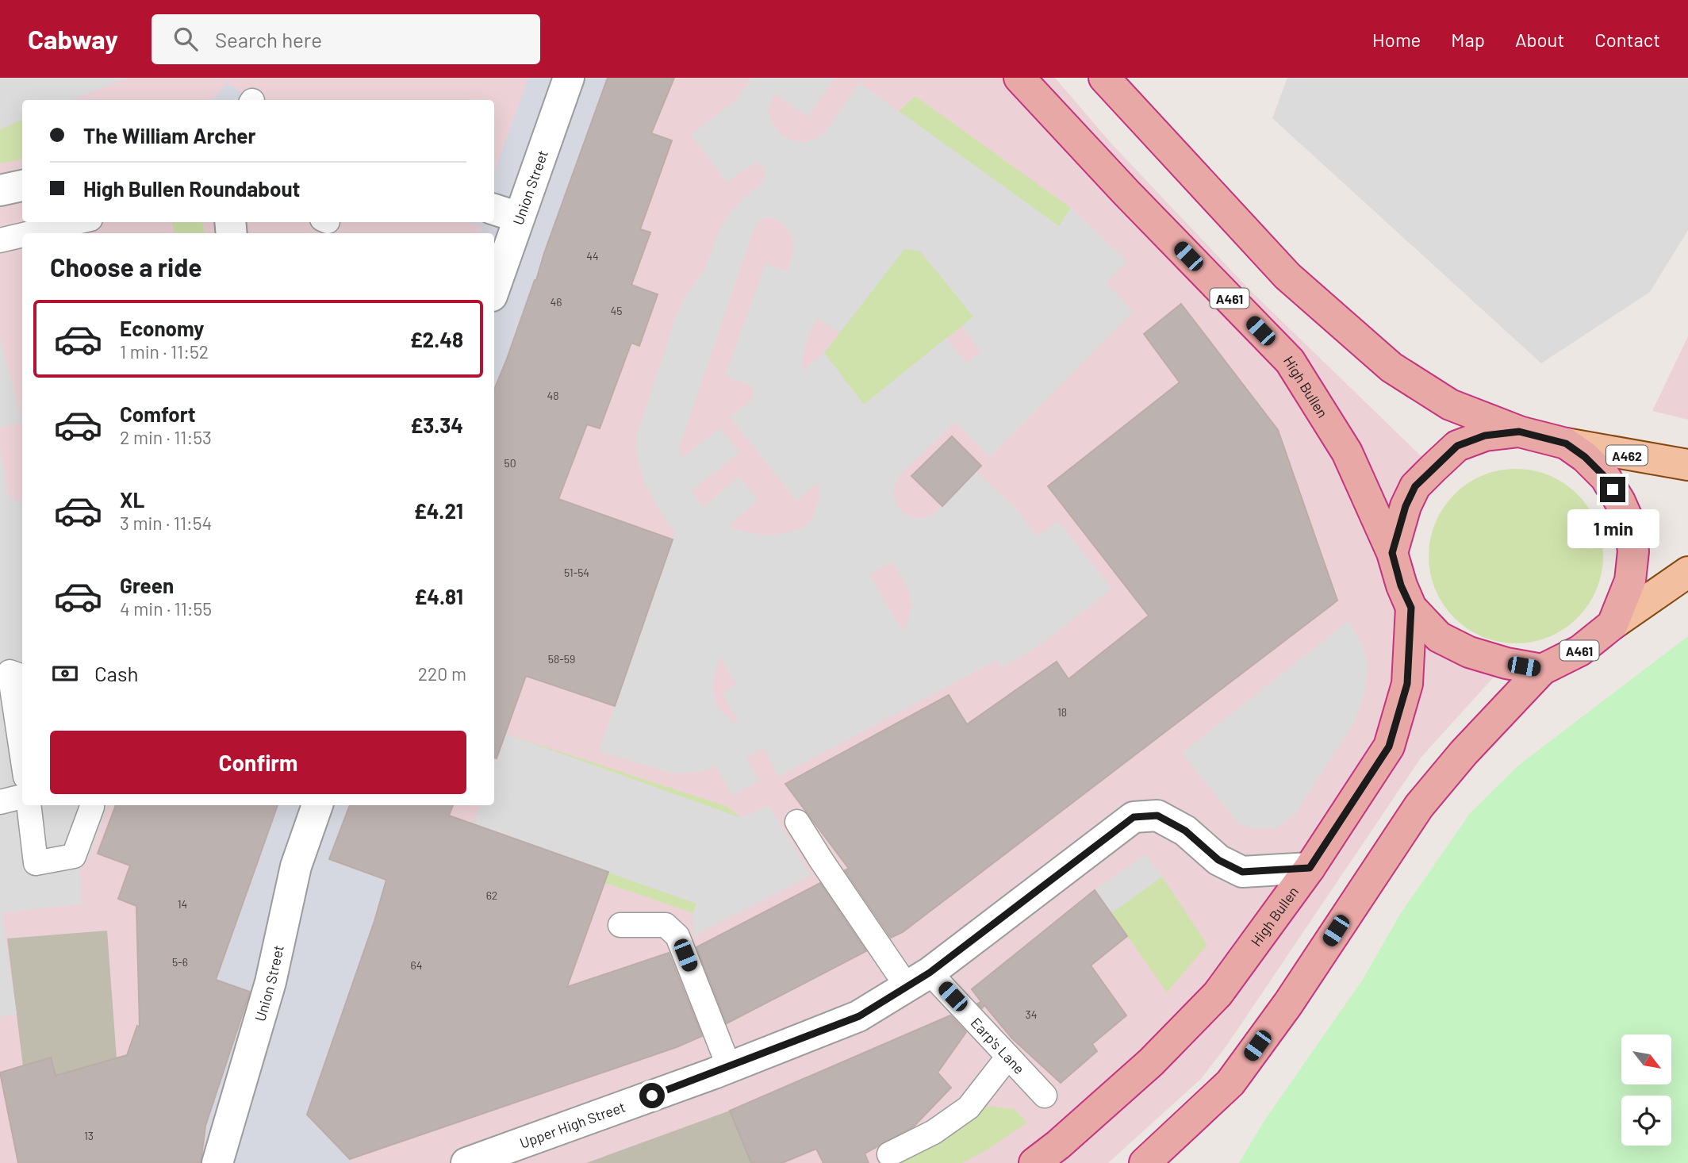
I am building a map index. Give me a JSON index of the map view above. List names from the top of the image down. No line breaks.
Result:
{"streets":{"highway":["A461","High Bullen"],"main road":["A462"],"street":["Union Street","Upper High Street"],"lane":["Earp's Lane"]},"crossings":[["A461","High Bullen"],["A461","A462"],["High Bullen","Upper High Street"],["Earp's Lane","Upper High Street"]],"house_numbers":["44","46","45","48","50","51-54","58-59","18","62","14","5-6","64","34","13"],"north":"bottom right","page":{"header":"Cabway","search":"Search here","nav":["Home","Map","About","Contact"],"banner":["The William Archer","High Bullen Roundabout"],"heading":"Choose a ride","list":[{"name":"Economy","note":"1 min · 11:52","value":"£2.48"},{"name":"Comfort","note":"2 min · 11:53","value":"£3.34"},{"name":"XL","note":"3 min · 11:54","value":"£4.21"},{"name":"Green","note":"4 min · 11:55","value":"£4.81"}],"bubble":"1 min","pay":["Cash","220 m"],"buttons":"Confirm"}}
